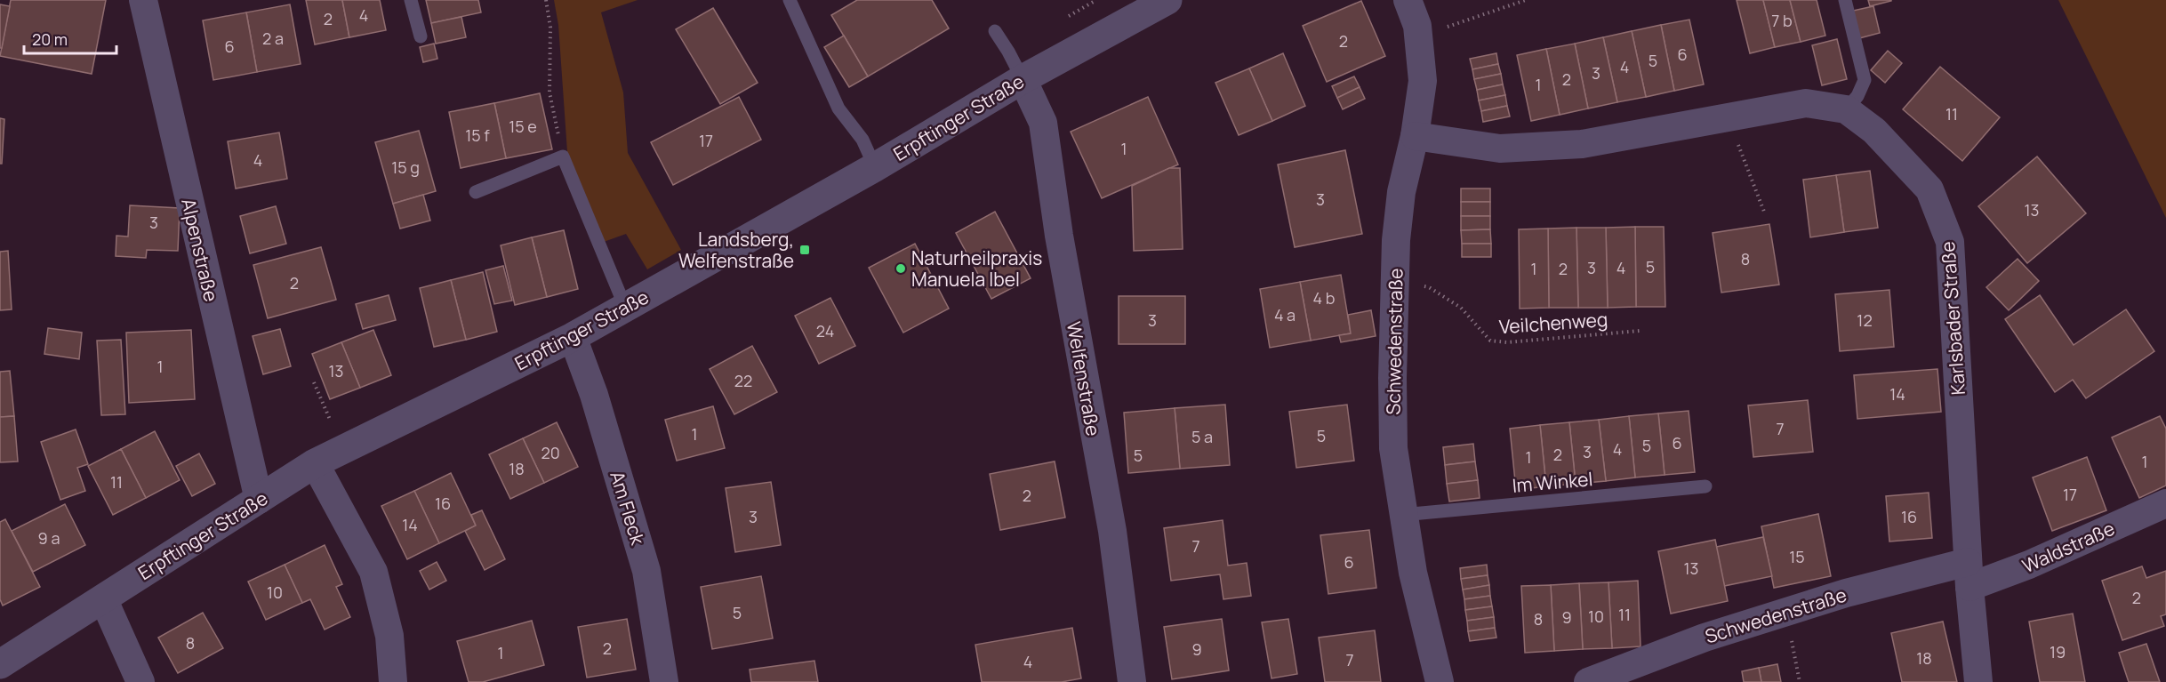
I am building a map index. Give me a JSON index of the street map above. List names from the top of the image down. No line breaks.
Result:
{"streets":{"street":["Erpftinger Straße","Alpenstraße","Karlsbader Straße","Schwedenstraße","Welfenstraße","Am Fleck","Waldstraße"],"lane":["Im Winkel"],"path":["Veilchenweg"]},"crossings":[["Erpftinger Straße","Alpenstraße"],["Erpftinger Straße","Welfenstraße"],["Erpftinger Straße","Am Fleck"],["Karlsbader Straße","Schwedenstraße"],["Karlsbader Straße","Waldstraße"],["Veilchenweg","Schwedenstraße"],["Schwedenstraße","Im Winkel"],["Schwedenstraße","Waldstraße"]],"places":{"transit":["Landsberg, Welfenstraße"],"other":["Naturheilpraxis Manuela Ibel"]},"house_numbers":["4","2","7 b","2 a","2","6","6","5","4","3","2","1","11","15 e","15 f","17","1","4","15 g","3","13","3","8","5","3","4","1","2","2","4 b","4 a","3","12","24","1","13","22","14","7","1","5","5 a","6","5","4","3","20","2","5","1","1","18","11","17","2","16","3","16","14","9 a","7","15","6","13","10","2","5","11","10","9","8","8","2","9","19","1","18","7","4"],"scale_bar":"20 m"}
